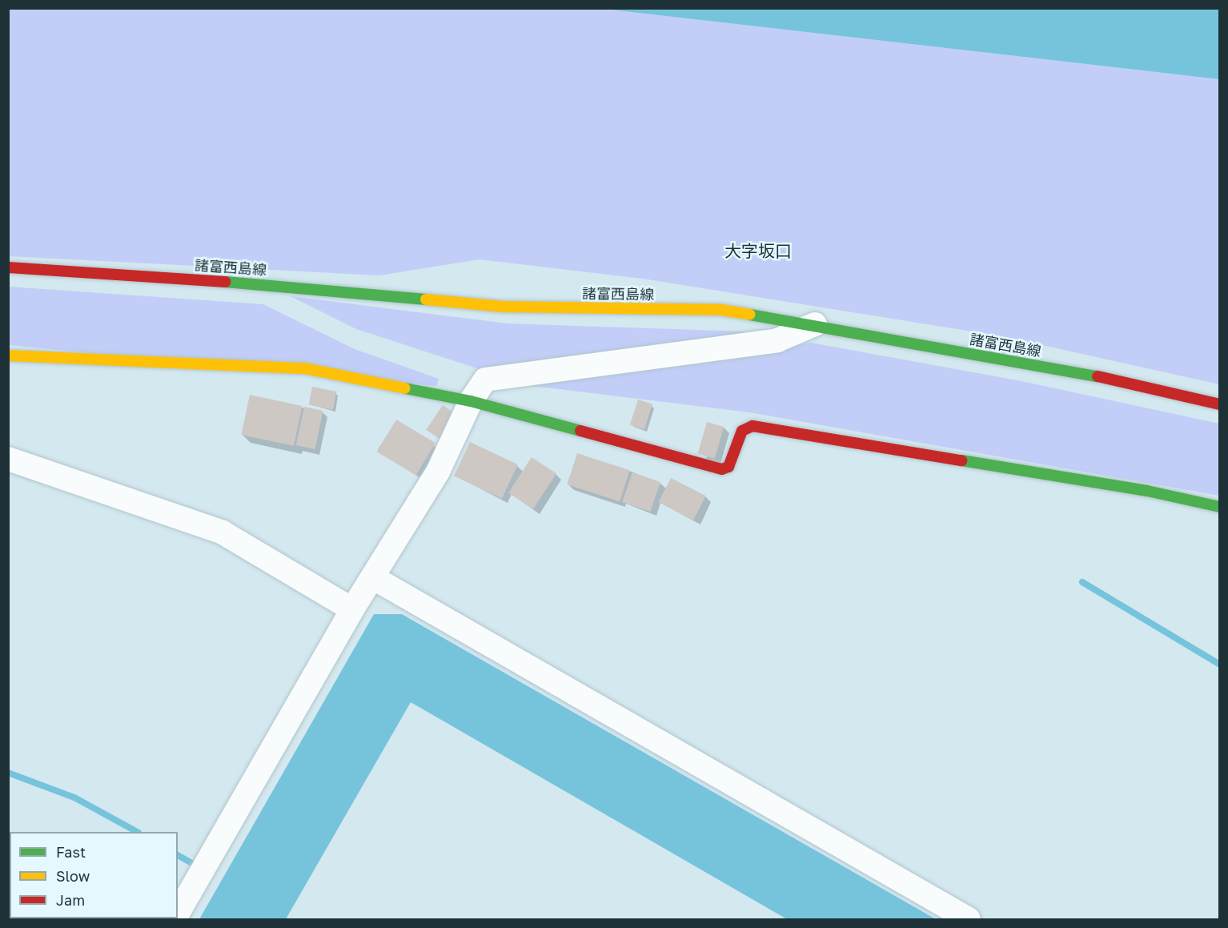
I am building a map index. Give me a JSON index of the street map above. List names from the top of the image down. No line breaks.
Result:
{"streets":{"street":["諸富西島線"]},"districts":["大字坂口"],"legend":["Fast","Slow","Jam"]}
